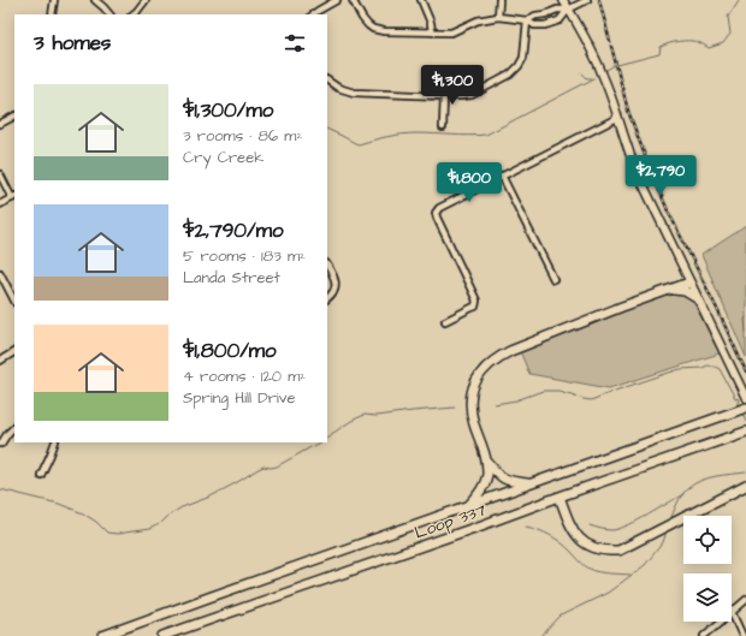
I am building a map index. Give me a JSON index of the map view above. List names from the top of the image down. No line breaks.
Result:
{"streets":{"main road":["Loop 337"]},"page":{"heading":"3 homes","price":["$1,300","$2,790","$1,800"],"list":[{"name":"$1,300/mo","note":"3 rooms · 86 m² · Cry Creek"},{"name":"$2,790/mo","note":"5 rooms · 183 m² · Landa Street"},{"name":"$1,800/mo","note":"4 rooms · 120 m² · Spring Hill Drive"}]}}
